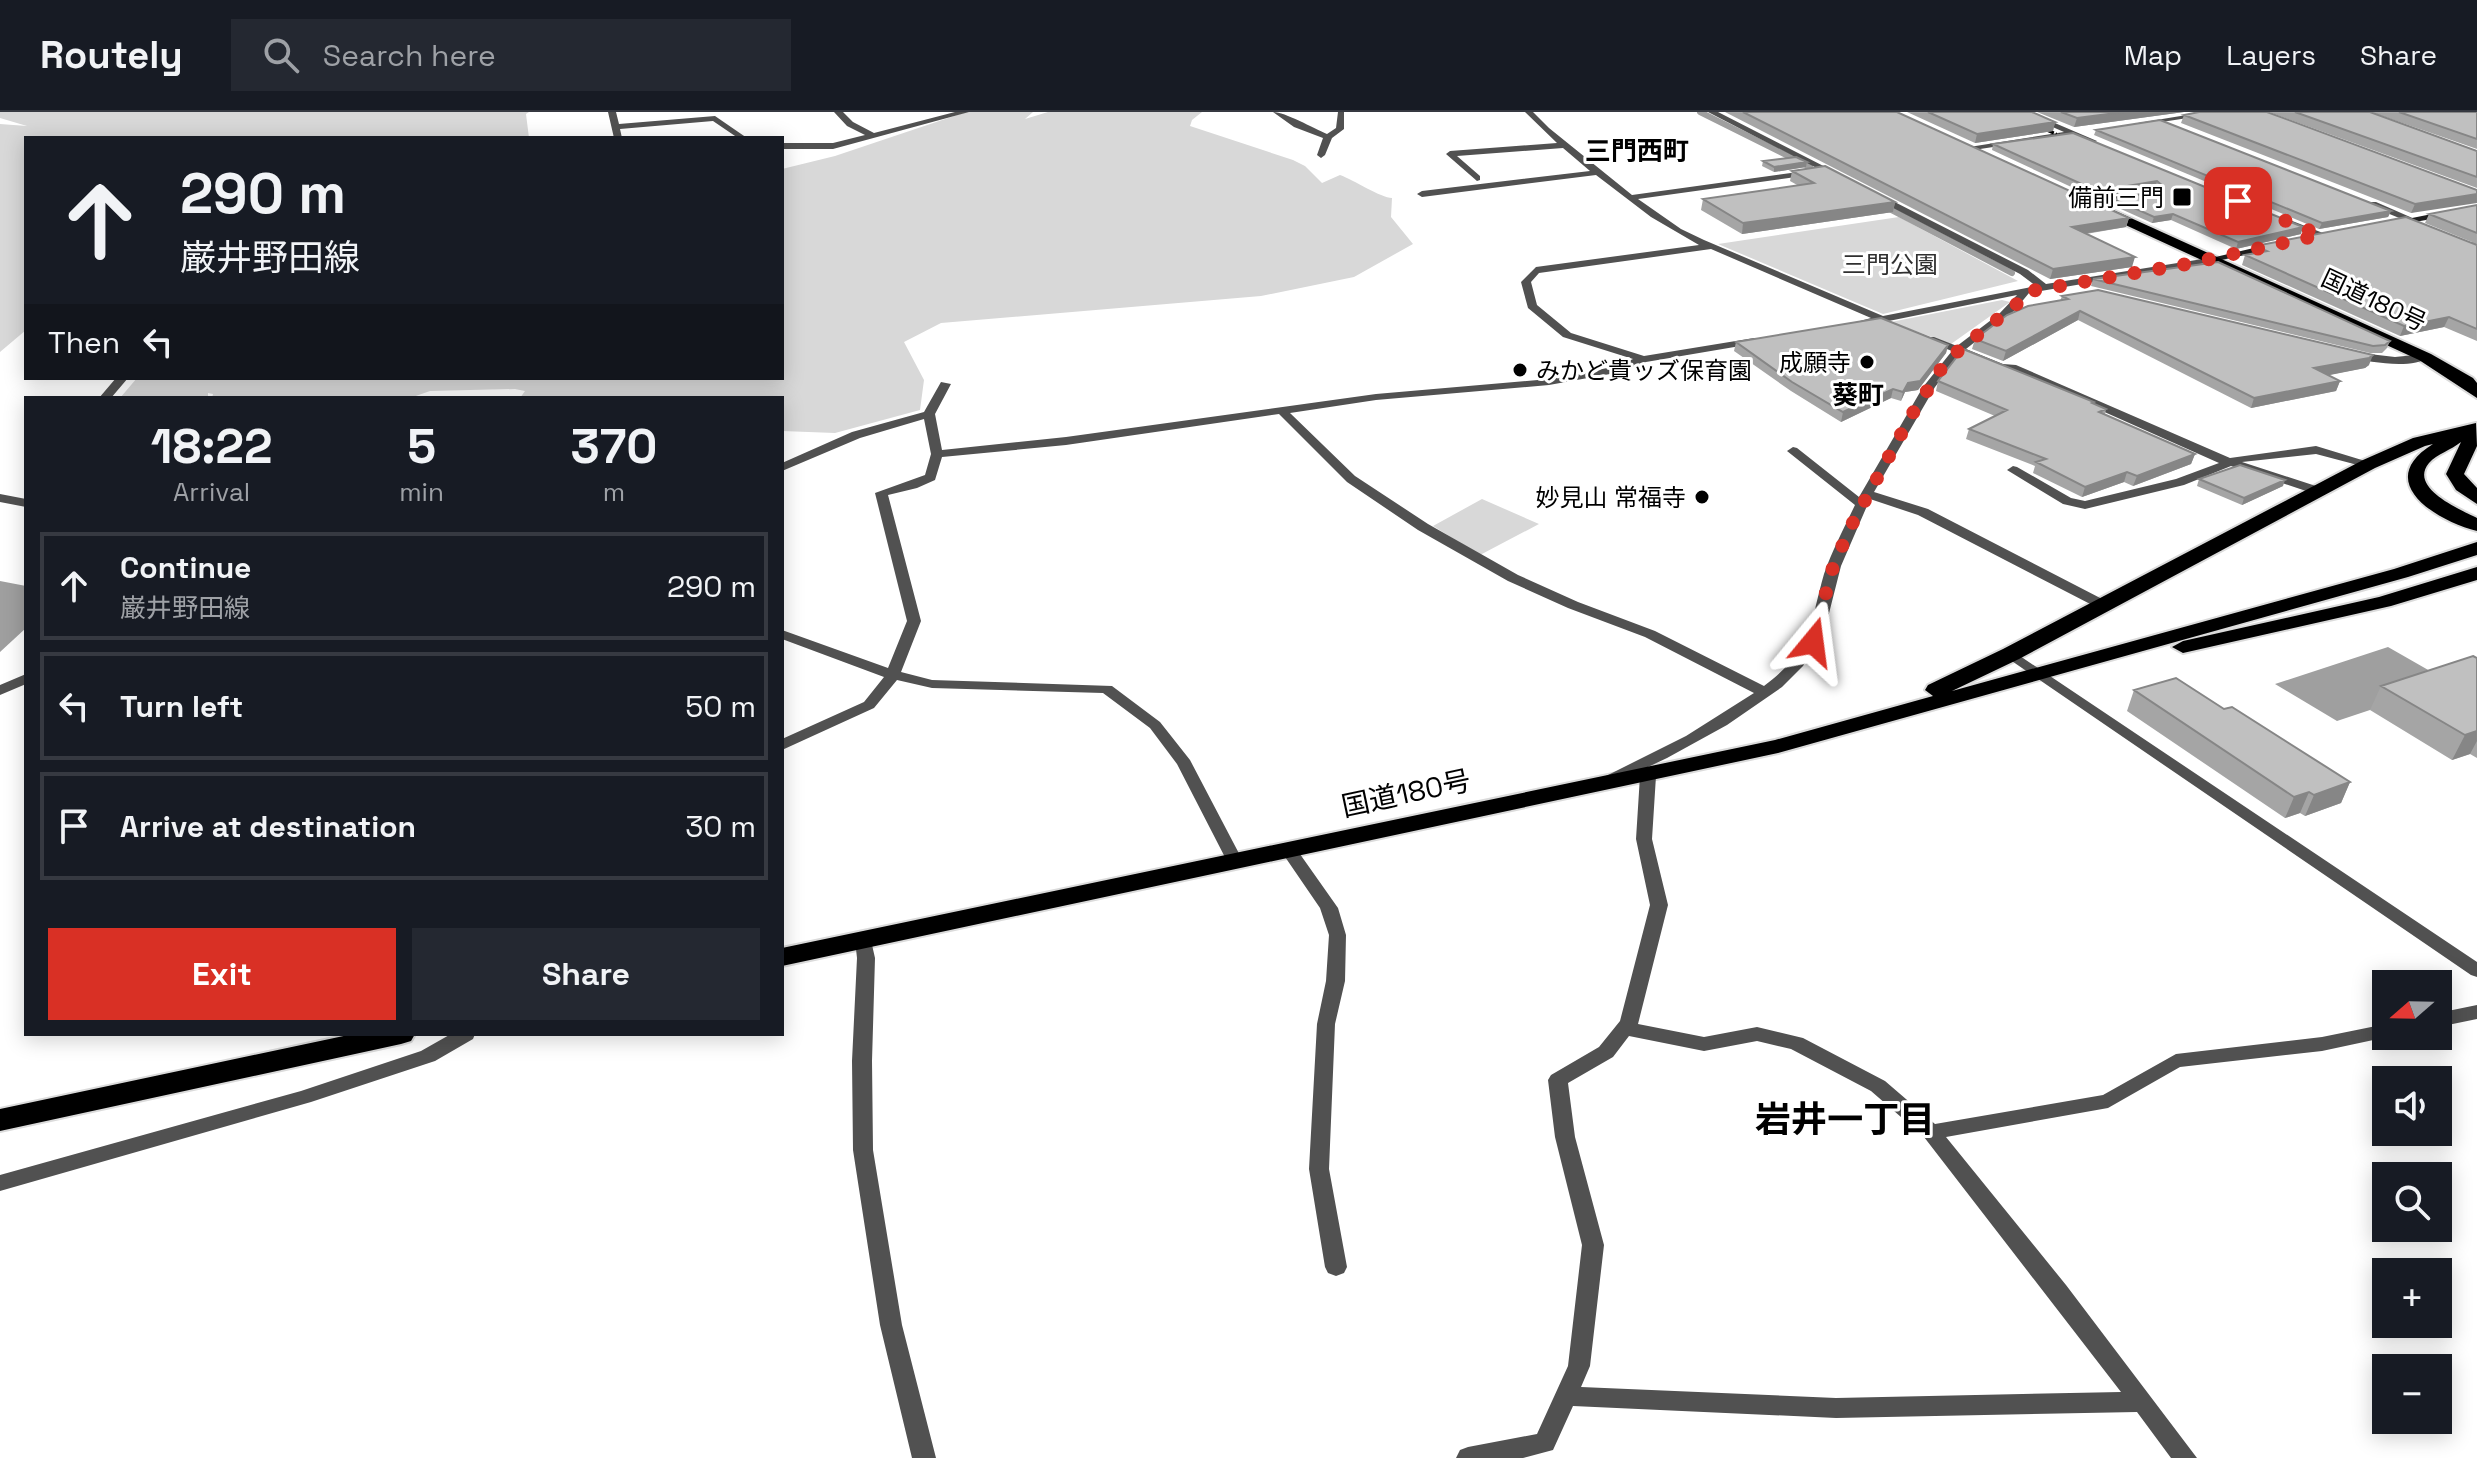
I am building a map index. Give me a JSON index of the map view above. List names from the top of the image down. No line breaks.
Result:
{"streets":{"highway":["国道180号"]},"districts":["三門西町","葵町","岩井一丁目"],"parks":["三門公園"],"places":{"transit":["備前三門"],"other":["成願寺","みかど貴ッズ保育園","妙見山 常福寺"]},"north":"left","page":{"header":"Routely","search":"Search here","nav":["Map","Layers","Share"],"turn":["290 m","巌井野田線"],"then":"Then","eta":["18:22","Arrival","5","min","370","m"],"list":[{"name":"Continue","note":"巌井野田線","value":"290 m"},{"name":"Turn left","value":"50 m"},{"name":"Arrive at destination","value":"30 m"}],"buttons":["Exit","Share"],"map_buttons":["+","−"]}}
